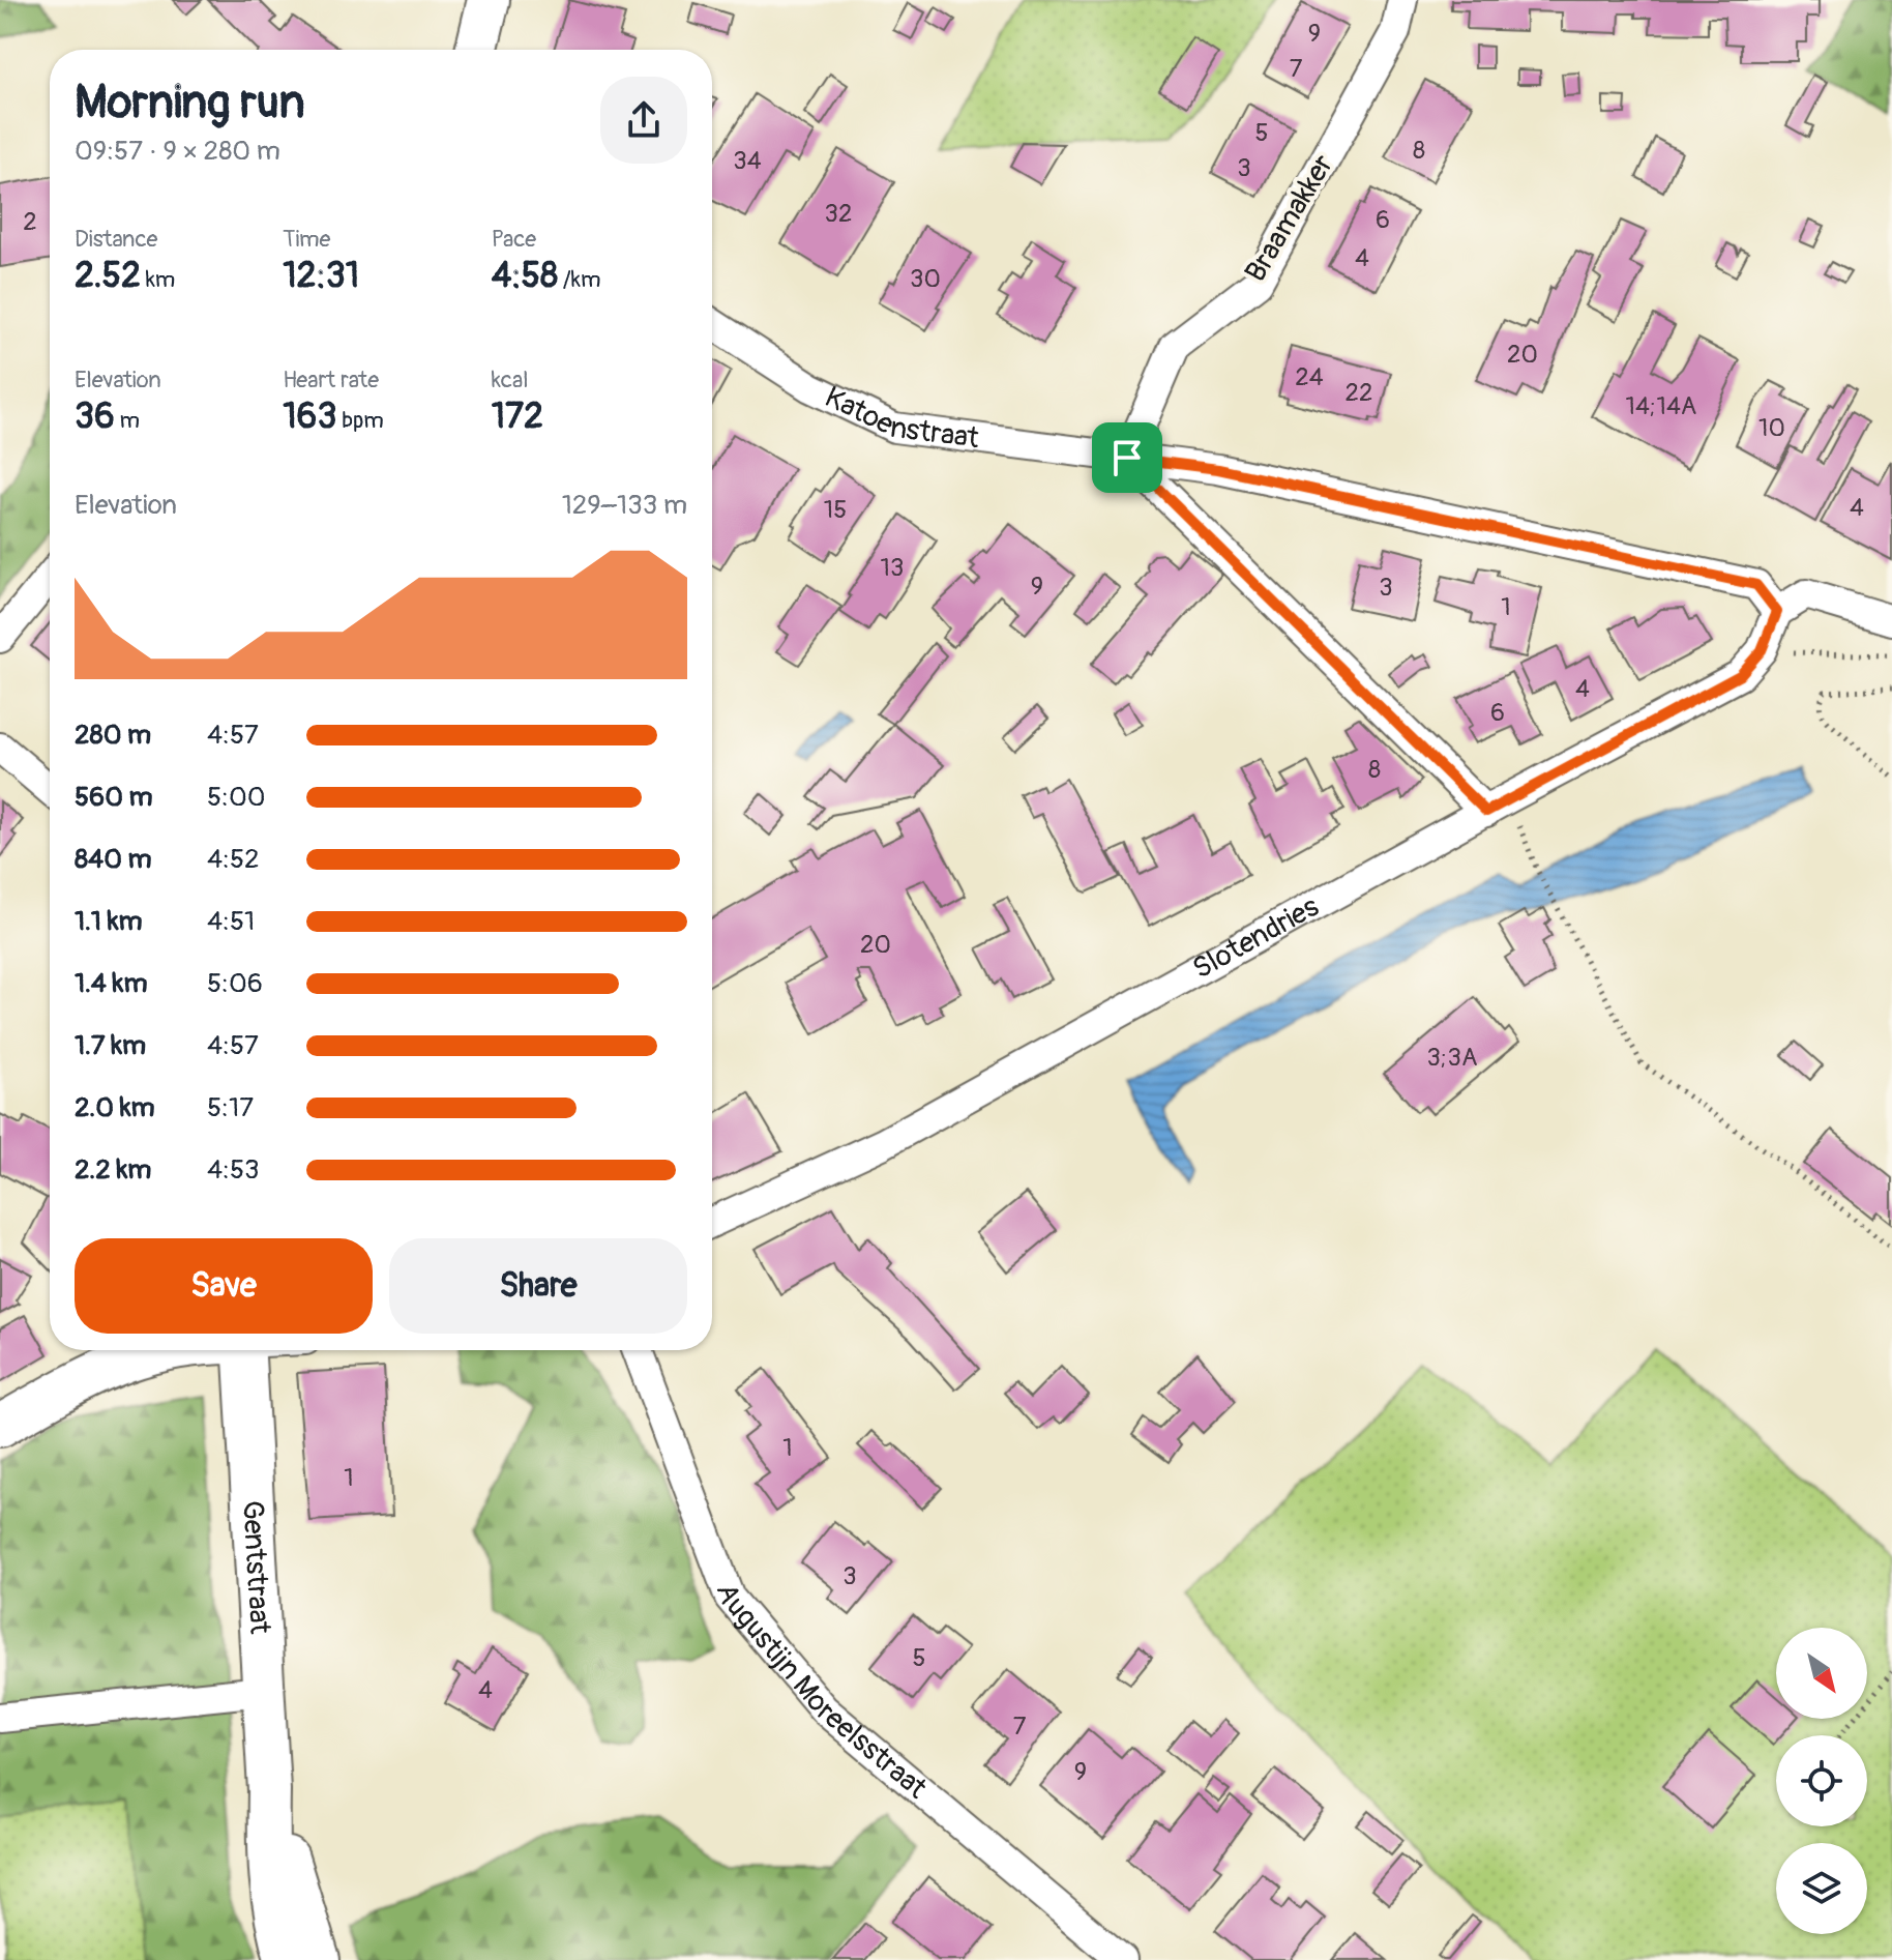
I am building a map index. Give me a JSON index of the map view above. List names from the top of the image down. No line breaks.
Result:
{"streets":{"street":["Braamakker","Katoenstraat","Slotendries","Gentstraat","Augustijn Moreelsstraat"]},"crossings":[["Braamakker","Katoenstraat"],["Katoenstraat","Slotendries"]],"house_numbers":["9","7","5","8","34","3","32","6","2","4","30","20","24","22","14;14A","10","4","15","13","9","3","1","4","6","8","20","3;3A","1","1","3","5","4","7","9"],"north":"bottom right","page":{"heading":["Morning run","09:57 · 9 × 280 m"],"stats":[["Distance","2.52 km"],["Time","12:31"],["Pace","4:58 /km"],["Elevation","36 m"],["Heart rate","163 bpm"],["kcal","172"]],"chart":["Elevation","129–133 m"],"list":[{"name":"280 m","note":"4:57"},{"name":"560 m","note":"5:00"},{"name":"840 m","note":"4:52"},{"name":"1.1 km","note":"4:51"},{"name":"1.4 km","note":"5:06"},{"name":"1.7 km","note":"4:57"},{"name":"2.0 km","note":"5:17"},{"name":"2.2 km","note":"4:53"}],"buttons":["Save","Share"]}}
